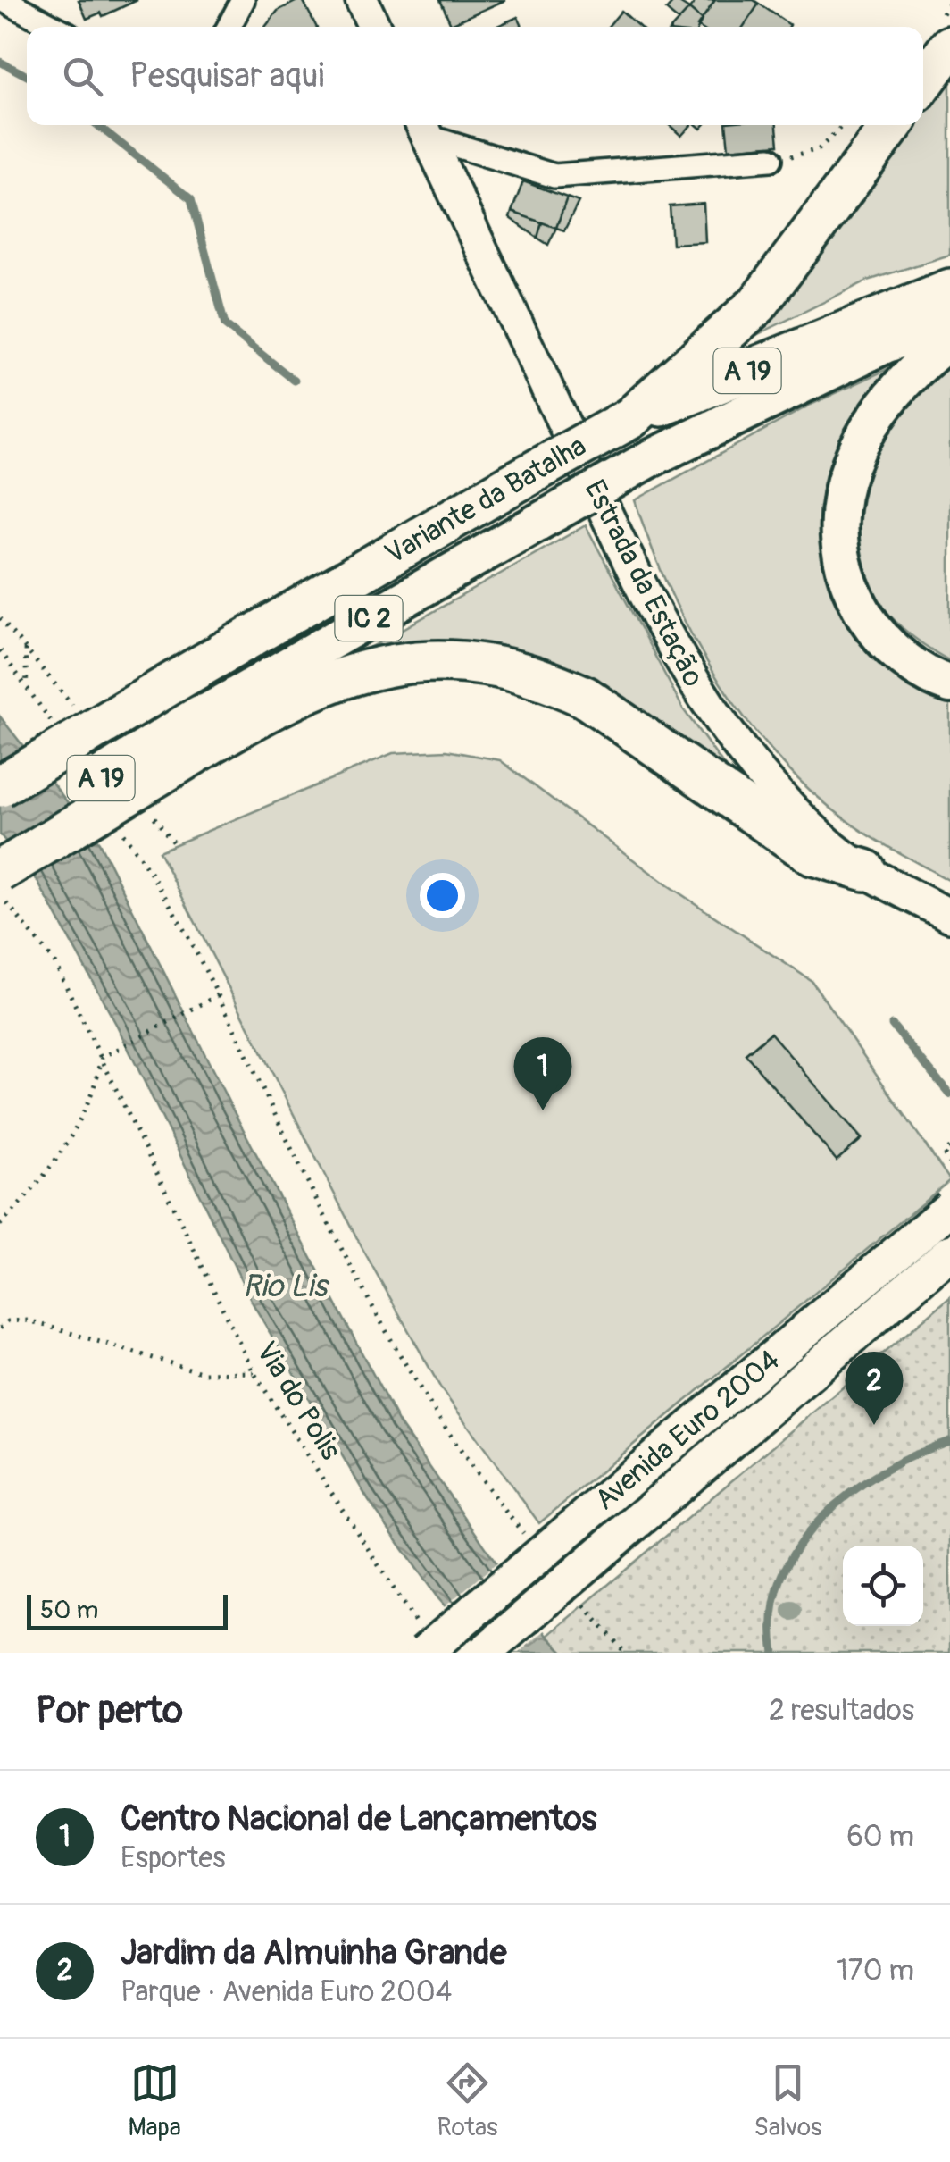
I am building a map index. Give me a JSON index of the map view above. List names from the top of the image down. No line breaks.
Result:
{"streets":{"highway":["A 19","Variante da Batalha","IC 2"],"main road":["Estrada da Estação","Avenida Euro 2004"],"path":["Via do Polis"]},"crossings":[["A 19","IC 2"],["Via do Polis","Avenida Euro 2004"]],"water":["Rio Lis"],"scale_bar":"50 m","page":{"search":"Pesquisar aqui","pins":["1","2"],"scale":"50 m","heading":["Por perto","2 resultados"],"list":[{"mark":"1","name":"Centro Nacional de Lançamentos","note":"Esportes","value":"60 m"},{"mark":"2","name":"Jardim da Almuinha Grande","note":"Parque · Avenida Euro 2004","value":"170 m"}],"nav":["Mapa","Rotas","Salvos"]}}
